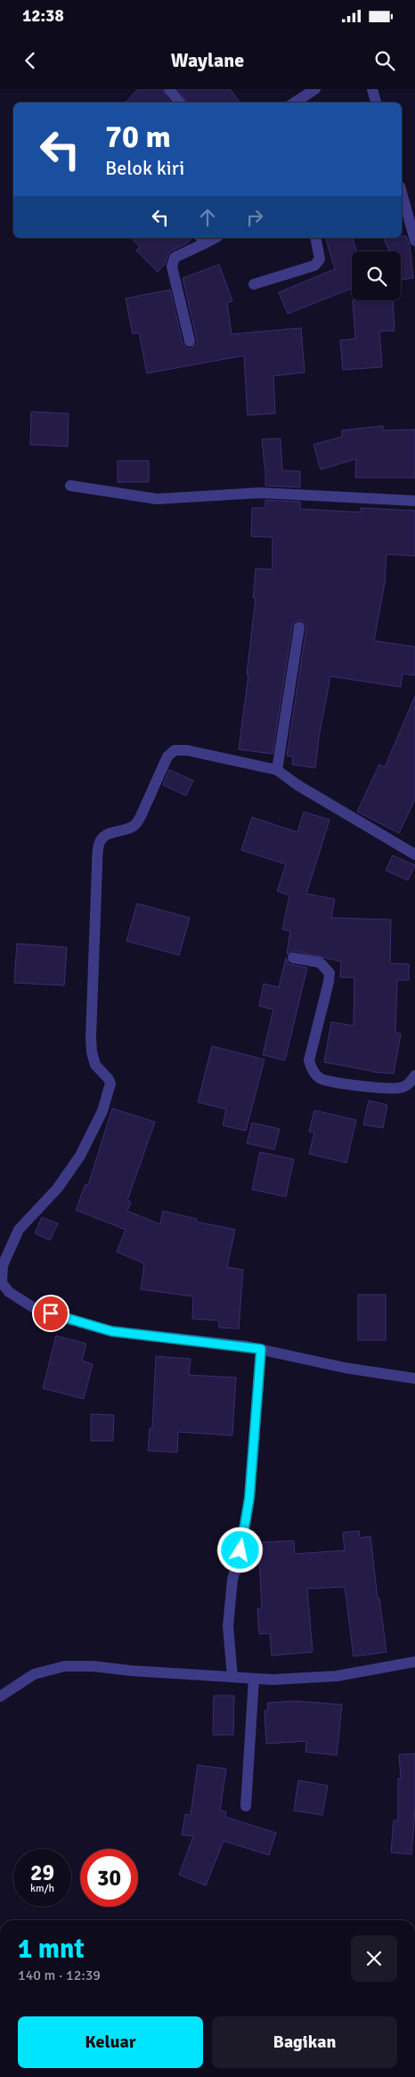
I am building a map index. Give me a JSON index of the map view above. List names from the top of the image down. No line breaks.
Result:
{"page":{"status":"12:38","header":"Waylane","turn":["70 m","Belok kiri"],"speed":"29 km/h","limit":"30","heading":["1 mnt","140 m · 12:39"],"buttons":["Keluar","Bagikan"]}}
